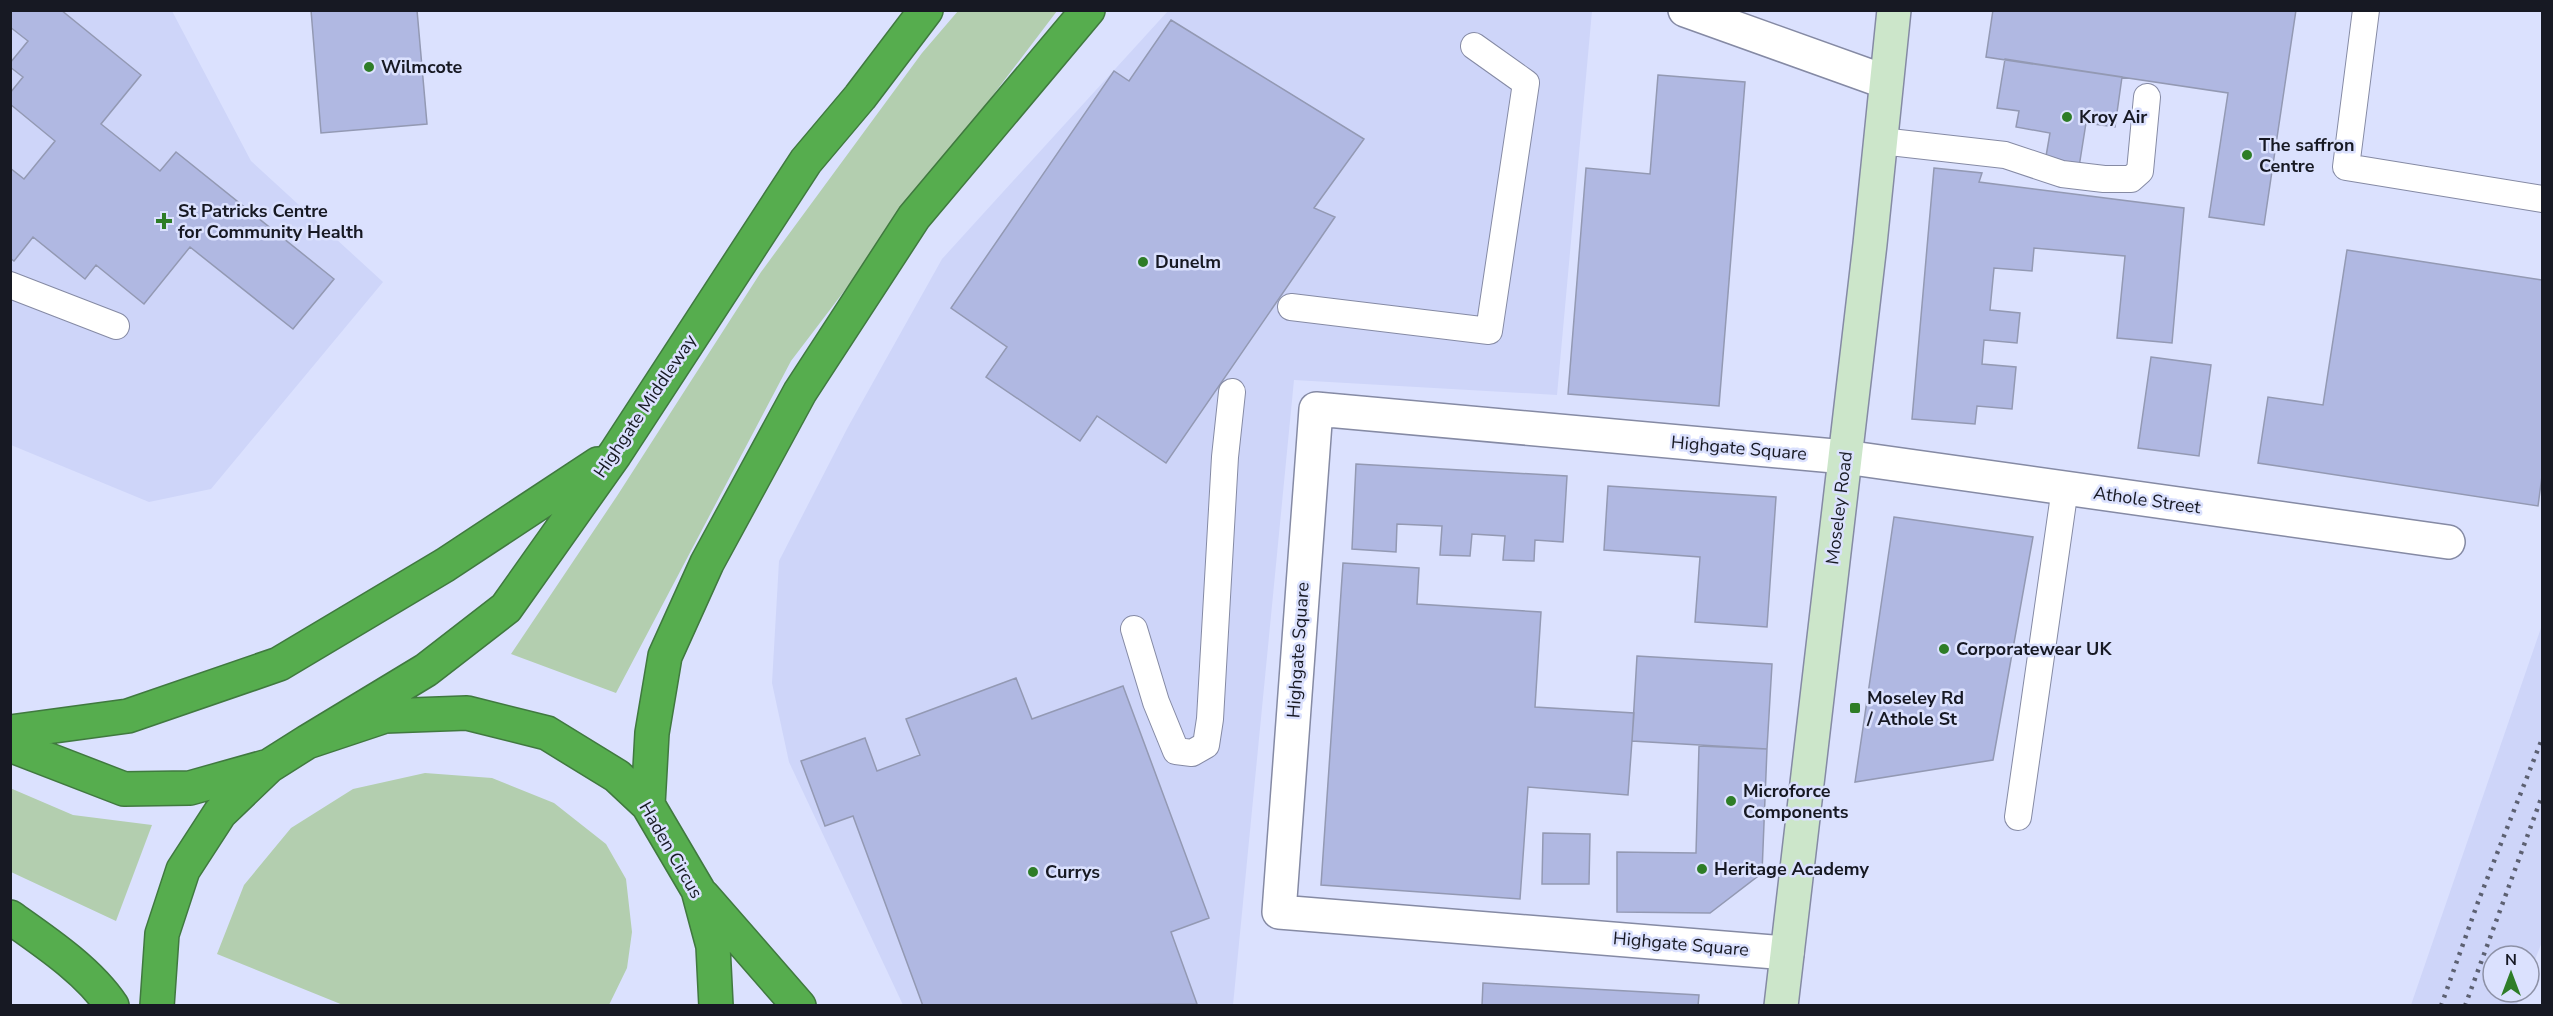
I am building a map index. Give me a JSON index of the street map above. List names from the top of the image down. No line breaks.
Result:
{"streets":{"highway":["Highgate Middleway","Haden Circus"],"street":["Highgate Square","Athole Street","Moseley Road"]},"crossings":[["Highgate Middleway","Haden Circus"],["Highgate Square","Athole Street"],["Highgate Square","Moseley Road"],["Athole Street","Moseley Road"]],"places":{"other":["Wilmcote","Kroy Air","The saffron Centre","Dunelm","Corporatewear UK","Microforce Components","Heritage Academy","Currys"],"health":["St Patricks Centre for Community Health"],"transit":["Moseley Rd / Athole St"]},"north":"top"}
